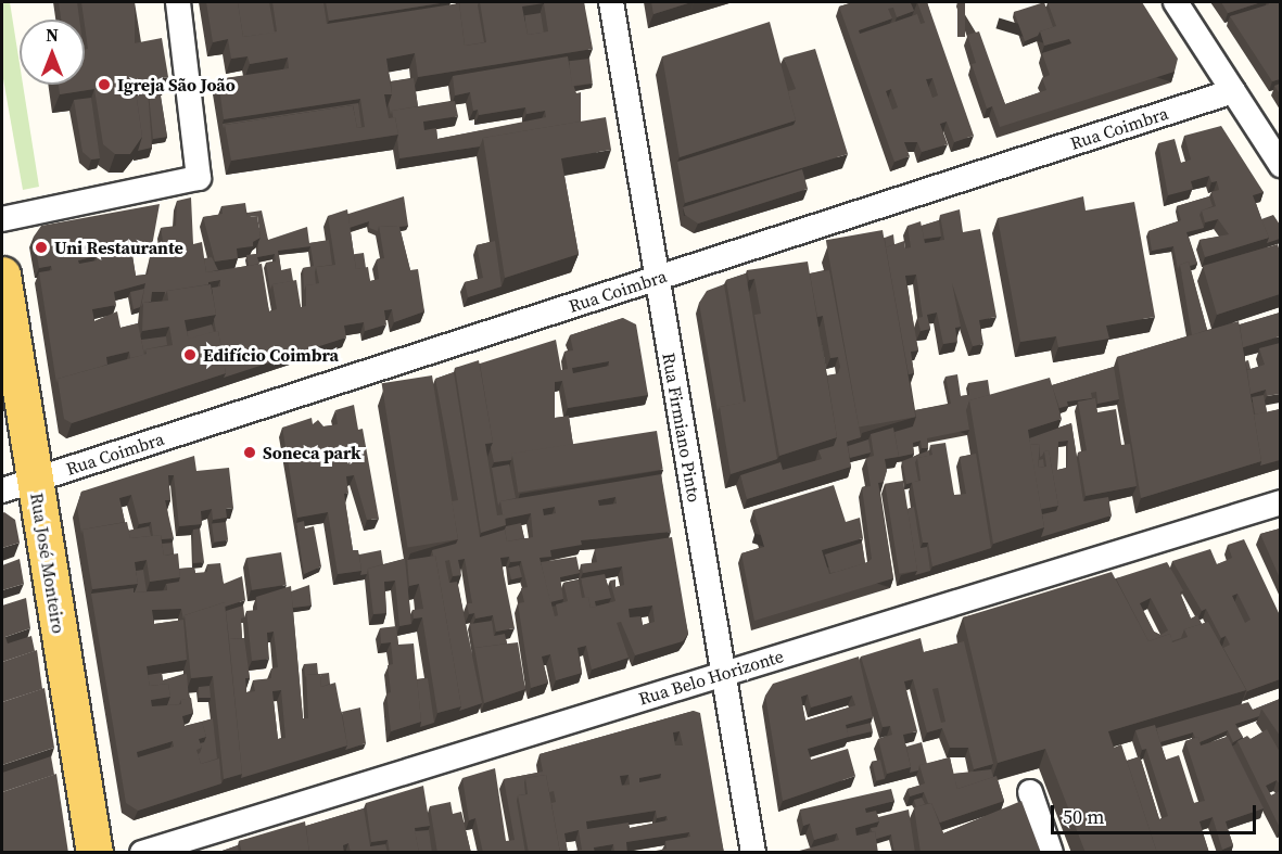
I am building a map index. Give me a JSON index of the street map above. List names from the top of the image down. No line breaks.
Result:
{"streets":{"main road":["Rua José Monteiro"],"street":["Rua Coimbra","Rua Firmiano Pinto","Rua Belo Horizonte"]},"crossings":[["Rua Coimbra","Rua Firmiano Pinto"],["Rua Coimbra","Rua José Monteiro"],["Rua Firmiano Pinto","Rua Belo Horizonte"]],"places":["Igreja São João","Uni Restaurante","Edifício Coimbra","Soneca park"],"scale_bar":"50 m","north":"top"}
